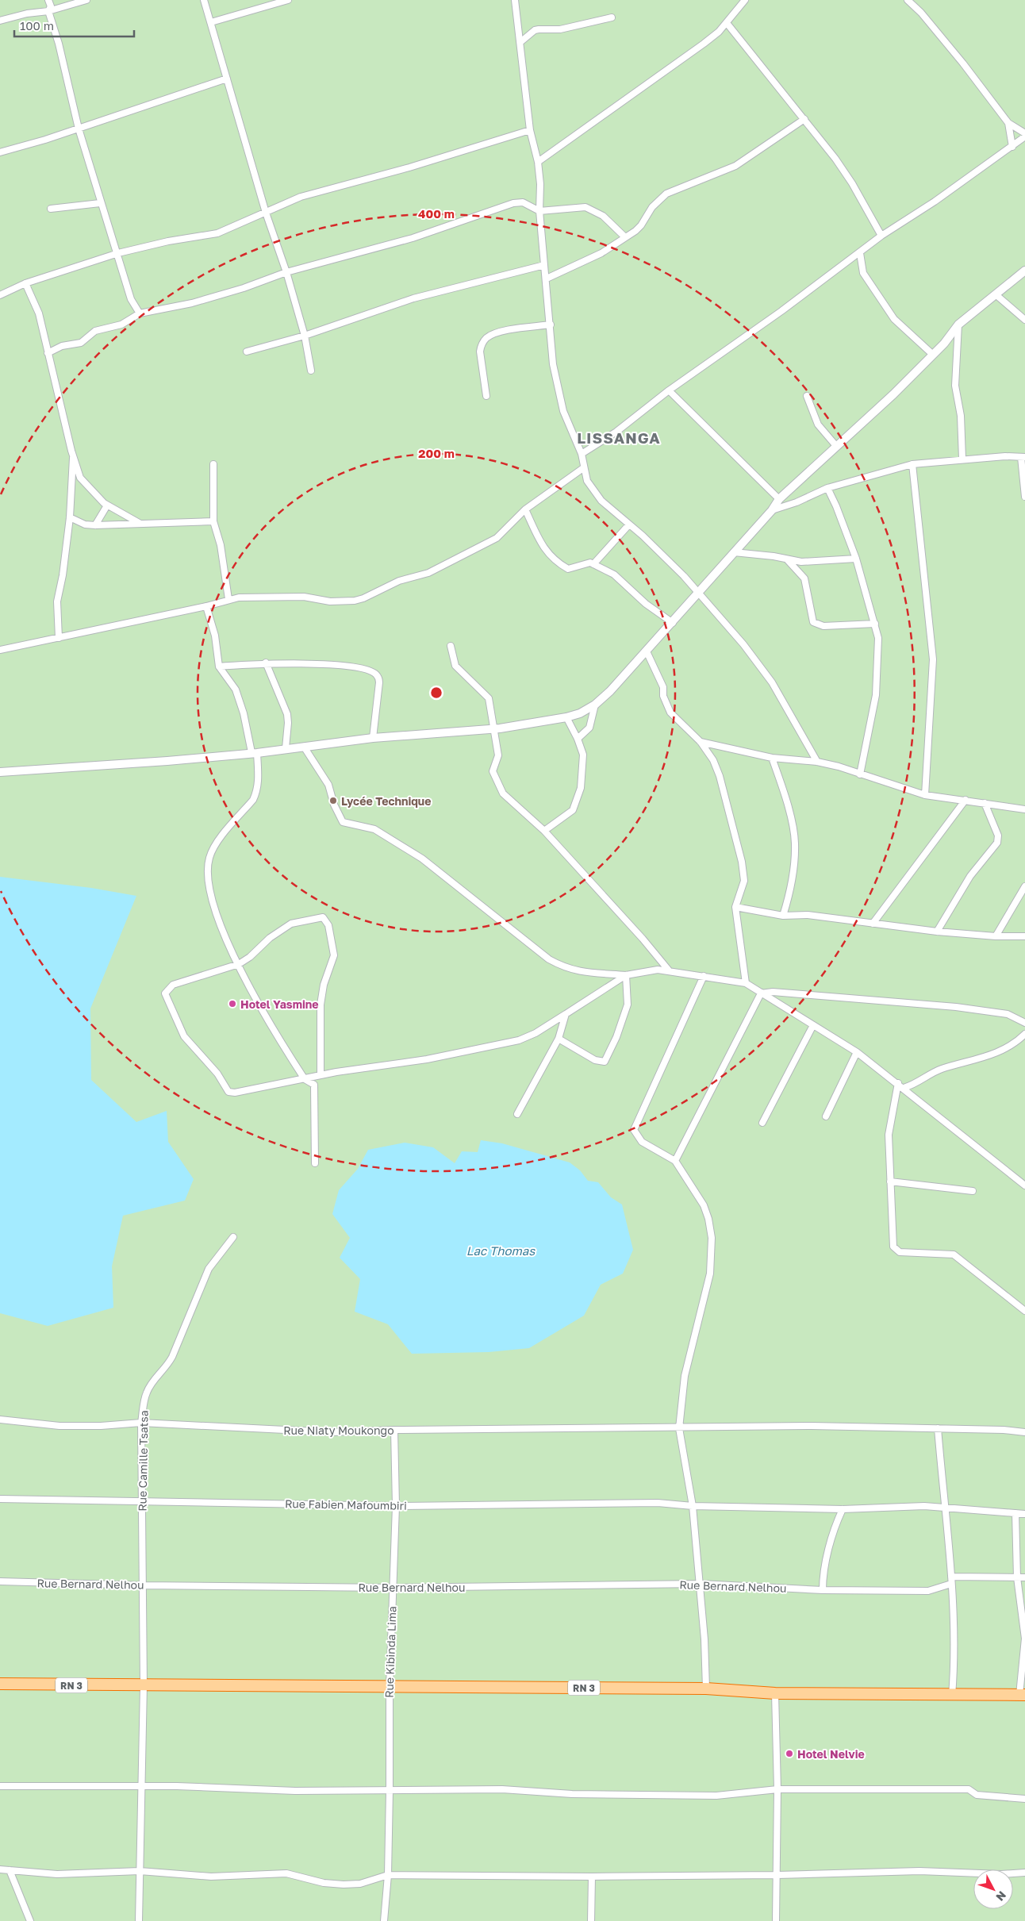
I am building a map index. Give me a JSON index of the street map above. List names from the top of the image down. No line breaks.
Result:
{"streets":{"highway":["RN 3"],"street":["Rue Niaty Moukongo","Rue Camille Tsatsa","Rue Fabien Mafoumbiri","Rue Bernard Nelhou","Rue Kibinda Lima"]},"crossings":[["Rue Niaty Moukongo","Rue Camille Tsatsa"],["Rue Niaty Moukongo","Rue Kibinda Lima"],["Rue Camille Tsatsa","Rue Fabien Mafoumbiri"],["Rue Camille Tsatsa","Rue Bernard Nelhou"],["Rue Camille Tsatsa","RN 3"],["Rue Fabien Mafoumbiri","Rue Kibinda Lima"],["Rue Bernard Nelhou","Rue Kibinda Lima"],["Rue Kibinda Lima","RN 3"]],"districts":["LISSANGA"],"water":["Lac Thomas"],"places":["Lycée Technique","Hotel Yasmine","Hotel Nelvie"],"scale_bar":"100 m","north":"bottom right","rings":["400 m","200 m"]}
